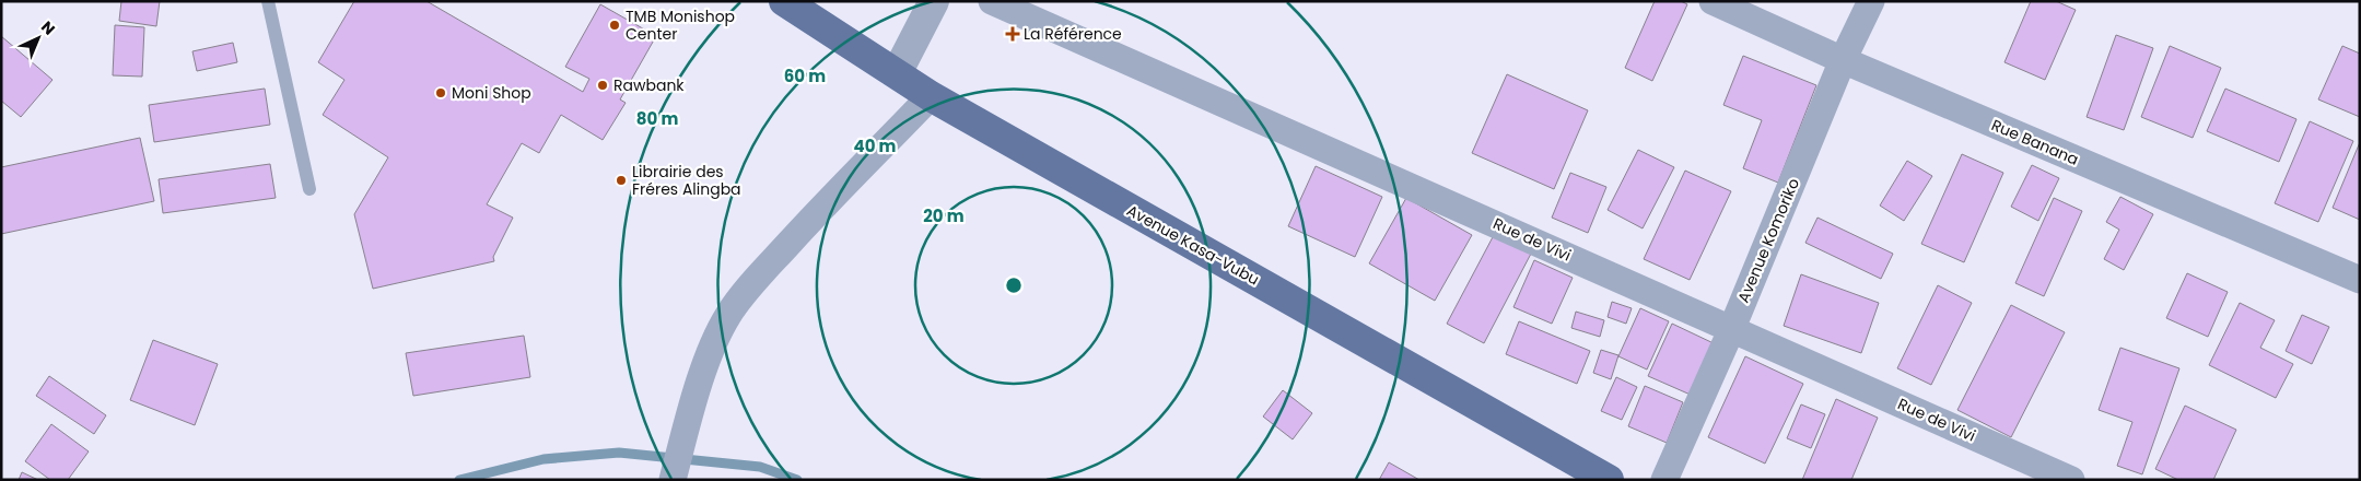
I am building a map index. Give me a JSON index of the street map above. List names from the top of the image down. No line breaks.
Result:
{"streets":{"main road":["Avenue Kasa-Vubu"],"street":["Rue Banana","Rue de Vivi","Avenue Komoriko"]},"crossings":[["Rue Banana","Avenue Komoriko"],["Rue de Vivi","Avenue Komoriko"]],"places":{"other":["TMB Monishop Center","Rawbank","Moni Shop","Librairie des Fréres Alingba"],"health":["La Référence"]},"north":"top right","rings":["60 m","80 m","40 m","20 m"]}
